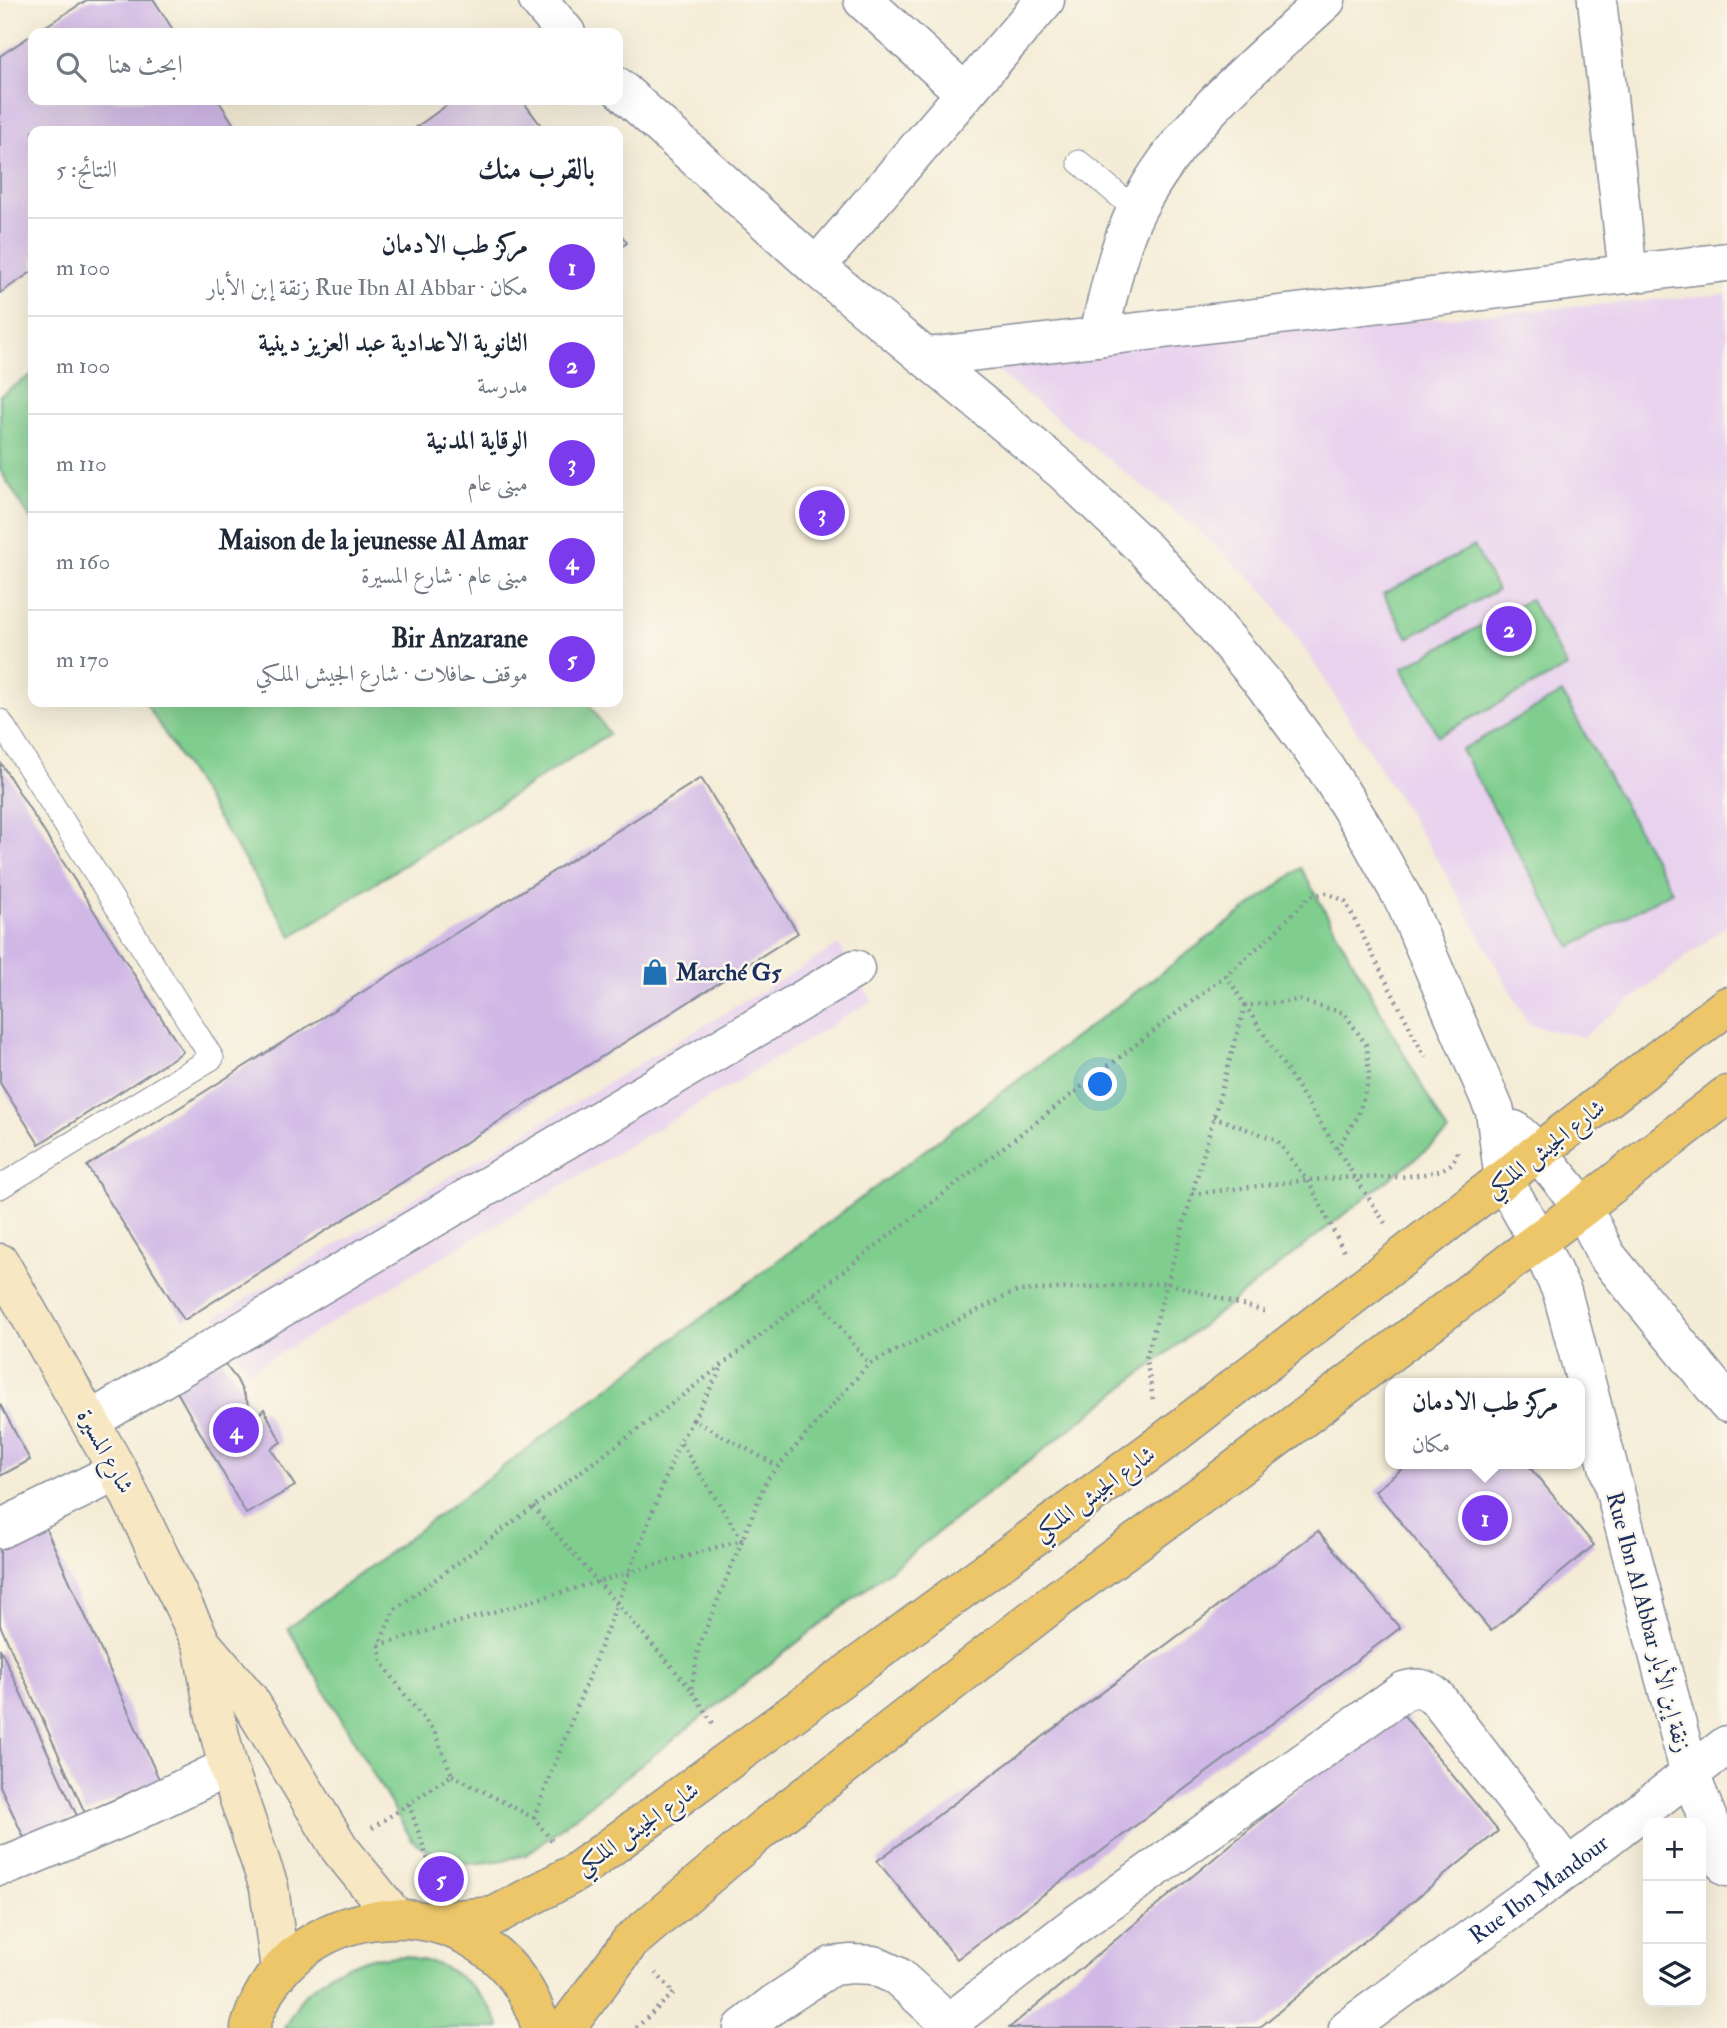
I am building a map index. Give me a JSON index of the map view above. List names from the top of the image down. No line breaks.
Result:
{"streets":{"main road":["شارع الجيش الملكي"],"street":["شارع المسيرة","Rue Ibn Al Abbar زنقة إبن الأبار","Rue Ibn Mandour"]},"crossings":[["شارع الجيش الملكي","شارع المسيرة"],["شارع الجيش الملكي","Rue Ibn Al Abbar زنقة إبن الأبار"],["Rue Ibn Al Abbar زنقة إبن الأبار","Rue Ibn Mandour"]],"places":{"shop":["Marché G5"]},"page":{"search":"ابحث هنا","heading":["بالقرب منك","النتائج: 5"],"list":[{"mark":"1","name":"مركز طب الادمان","note":"مكان · Rue Ibn Al Abbar زنقة إبن الأبار","value":"100 m"},{"mark":"2","name":"الثانوية الاعدادية عبد العزيز دينية","note":"مدرسة","value":"100 m"},{"mark":"3","name":"الوقاية المدنية","note":"مبنى عام","value":"110 m"},{"mark":"4","name":"Maison de la jeunesse Al Amar","note":"مبنى عام · شارع المسيرة","value":"160 m"},{"mark":"5","name":"Bir Anzarane","note":"موقف حافلات · شارع الجيش الملكي","value":"170 m"}],"pins":["3","2","4","1","5"],"popup":["مركز طب الادمان","مكان"],"map_buttons":["+","−"]}}
